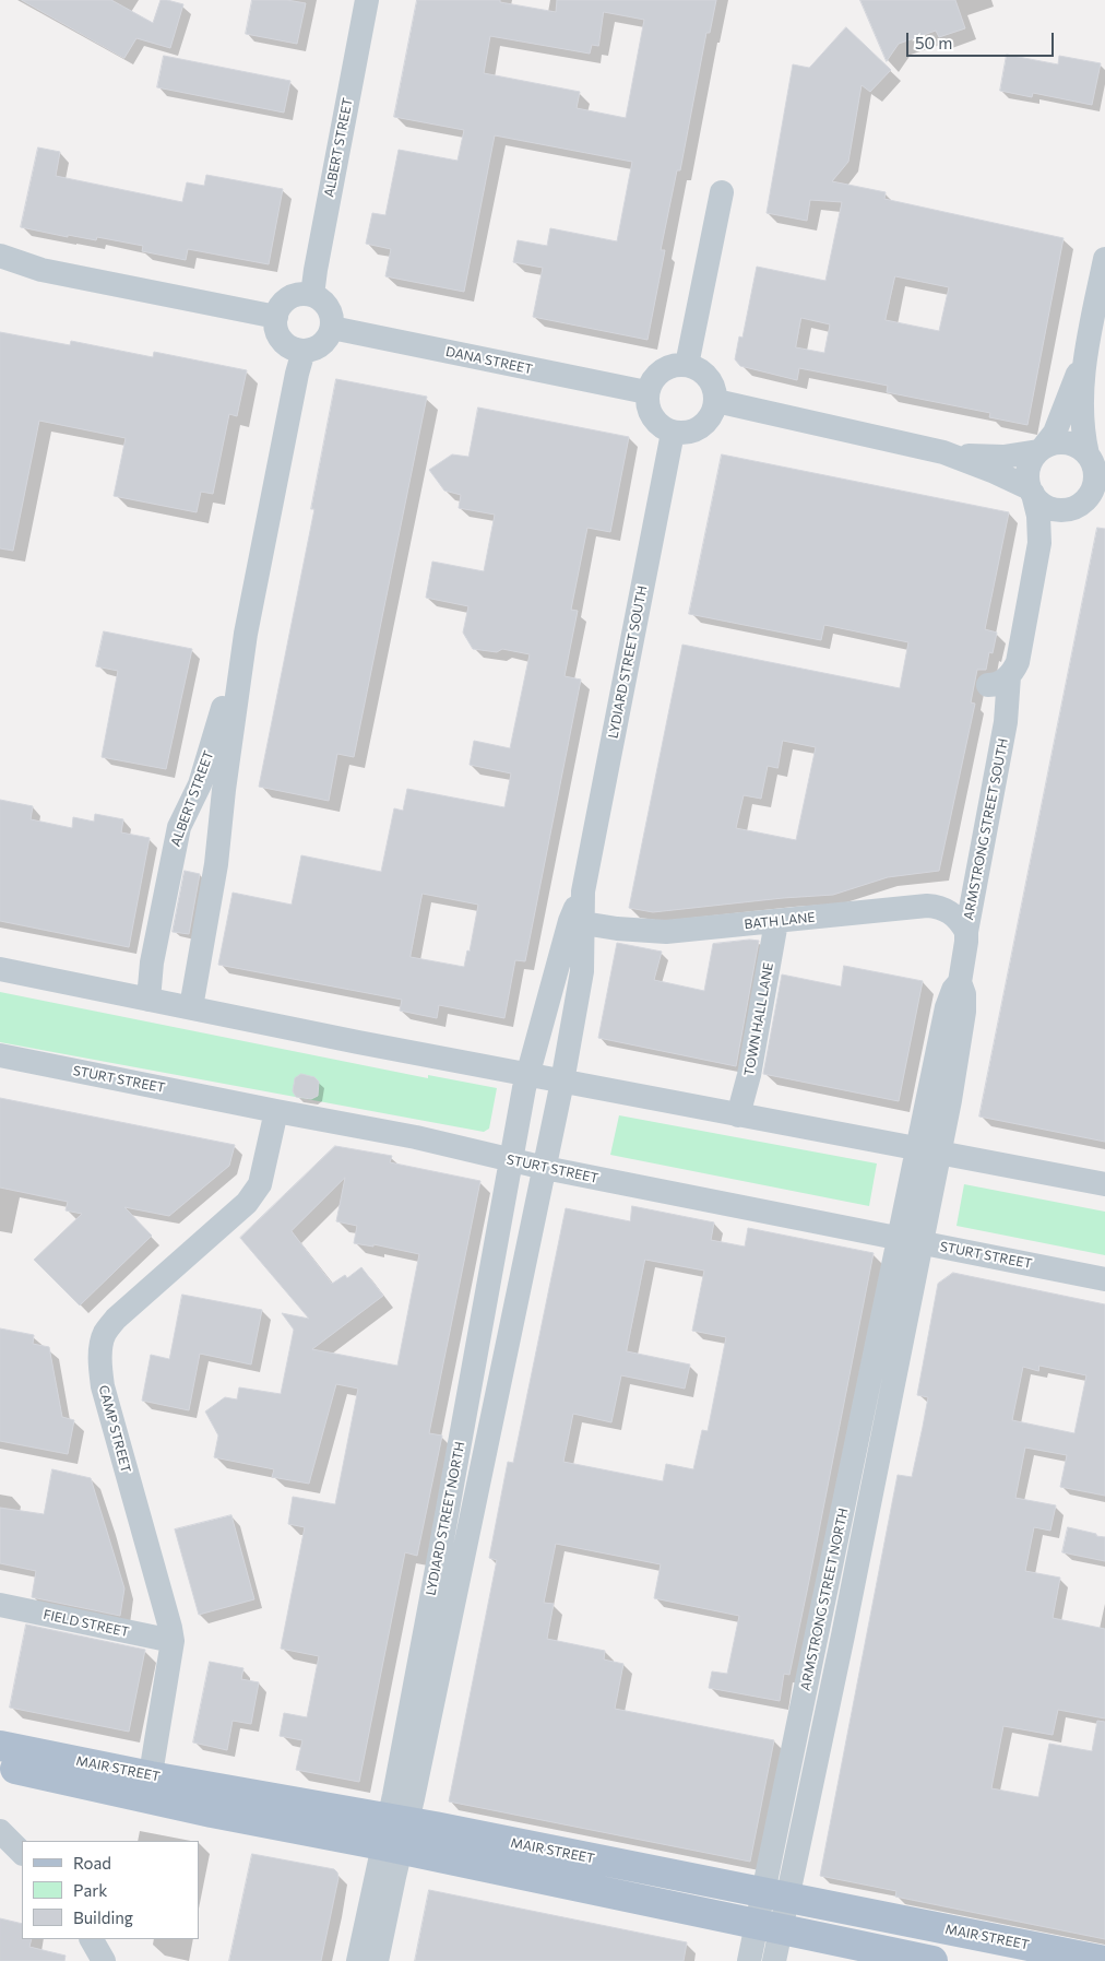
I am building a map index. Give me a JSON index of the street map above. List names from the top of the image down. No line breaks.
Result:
{"streets":{"main road":["MAIR STREET"],"street":["ALBERT STREET","DANA STREET","LYDIARD STREET SOUTH","ARMSTRONG STREET SOUTH","BATH LANE","TOWN HALL LANE","STURT STREET","CAMP STREET","LYDIARD STREET NORTH","ARMSTRONG STREET NORTH","FIELD STREET"]},"crossings":[["ALBERT STREET","DANA STREET"],["DANA STREET","LYDIARD STREET SOUTH"],["LYDIARD STREET SOUTH","BATH LANE"],["LYDIARD STREET SOUTH","LYDIARD STREET NORTH"],["ARMSTRONG STREET SOUTH","BATH LANE"],["ARMSTRONG STREET SOUTH","STURT STREET"],["ARMSTRONG STREET SOUTH","ARMSTRONG STREET NORTH"],["BATH LANE","TOWN HALL LANE"],["STURT STREET","CAMP STREET"],["STURT STREET","LYDIARD STREET NORTH"],["STURT STREET","ARMSTRONG STREET NORTH"],["CAMP STREET","FIELD STREET"],["CAMP STREET","MAIR STREET"],["LYDIARD STREET NORTH","MAIR STREET"],["ARMSTRONG STREET NORTH","MAIR STREET"]],"legend":["Road","Park","Building"],"scale_bar":"50 m"}
